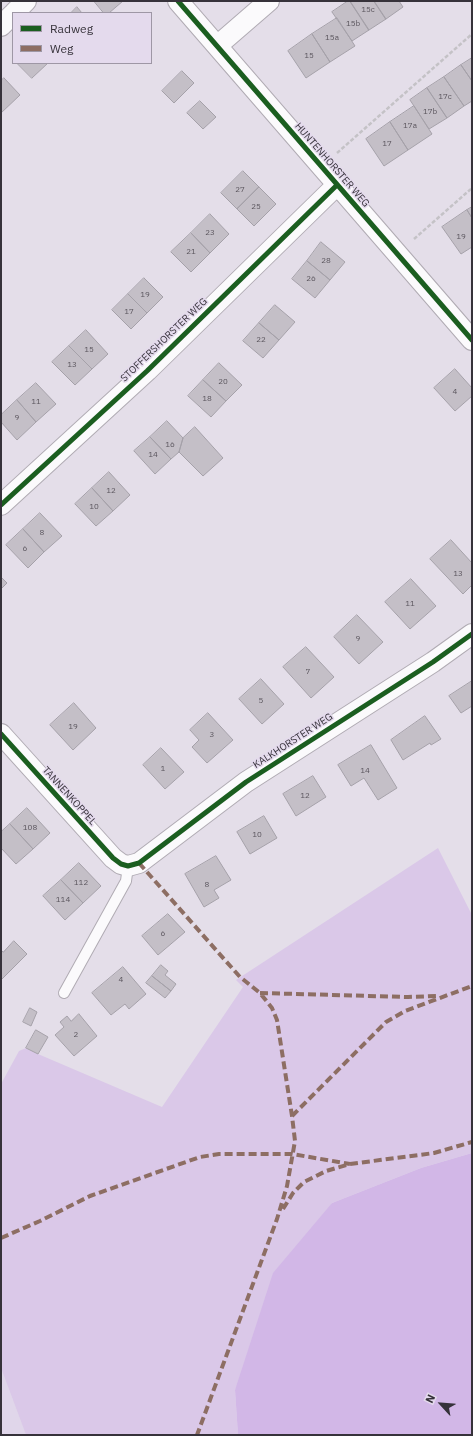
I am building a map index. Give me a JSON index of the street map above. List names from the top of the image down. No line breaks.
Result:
{"streets":{"street":["HUNTENHORSTER WEG","STOFFERSHORSTER WEG","KALKHORSTER WEG","TANNENKOPPEL"]},"crossings":[["HUNTENHORSTER WEG","STOFFERSHORSTER WEG"],["KALKHORSTER WEG","TANNENKOPPEL"]],"house_numbers":["15c","15b","15a","15","17c","17b","17a","17","27","25","23","19","21","28","26","19","17","22","15","13","20","4","18","11","9","16","14","12","10","8","6","13","11","9","7","5","19","3","1","14","12","108","10","112","8","114","6","4","2"],"legend":["Radweg","Weg"],"north":"top left"}
